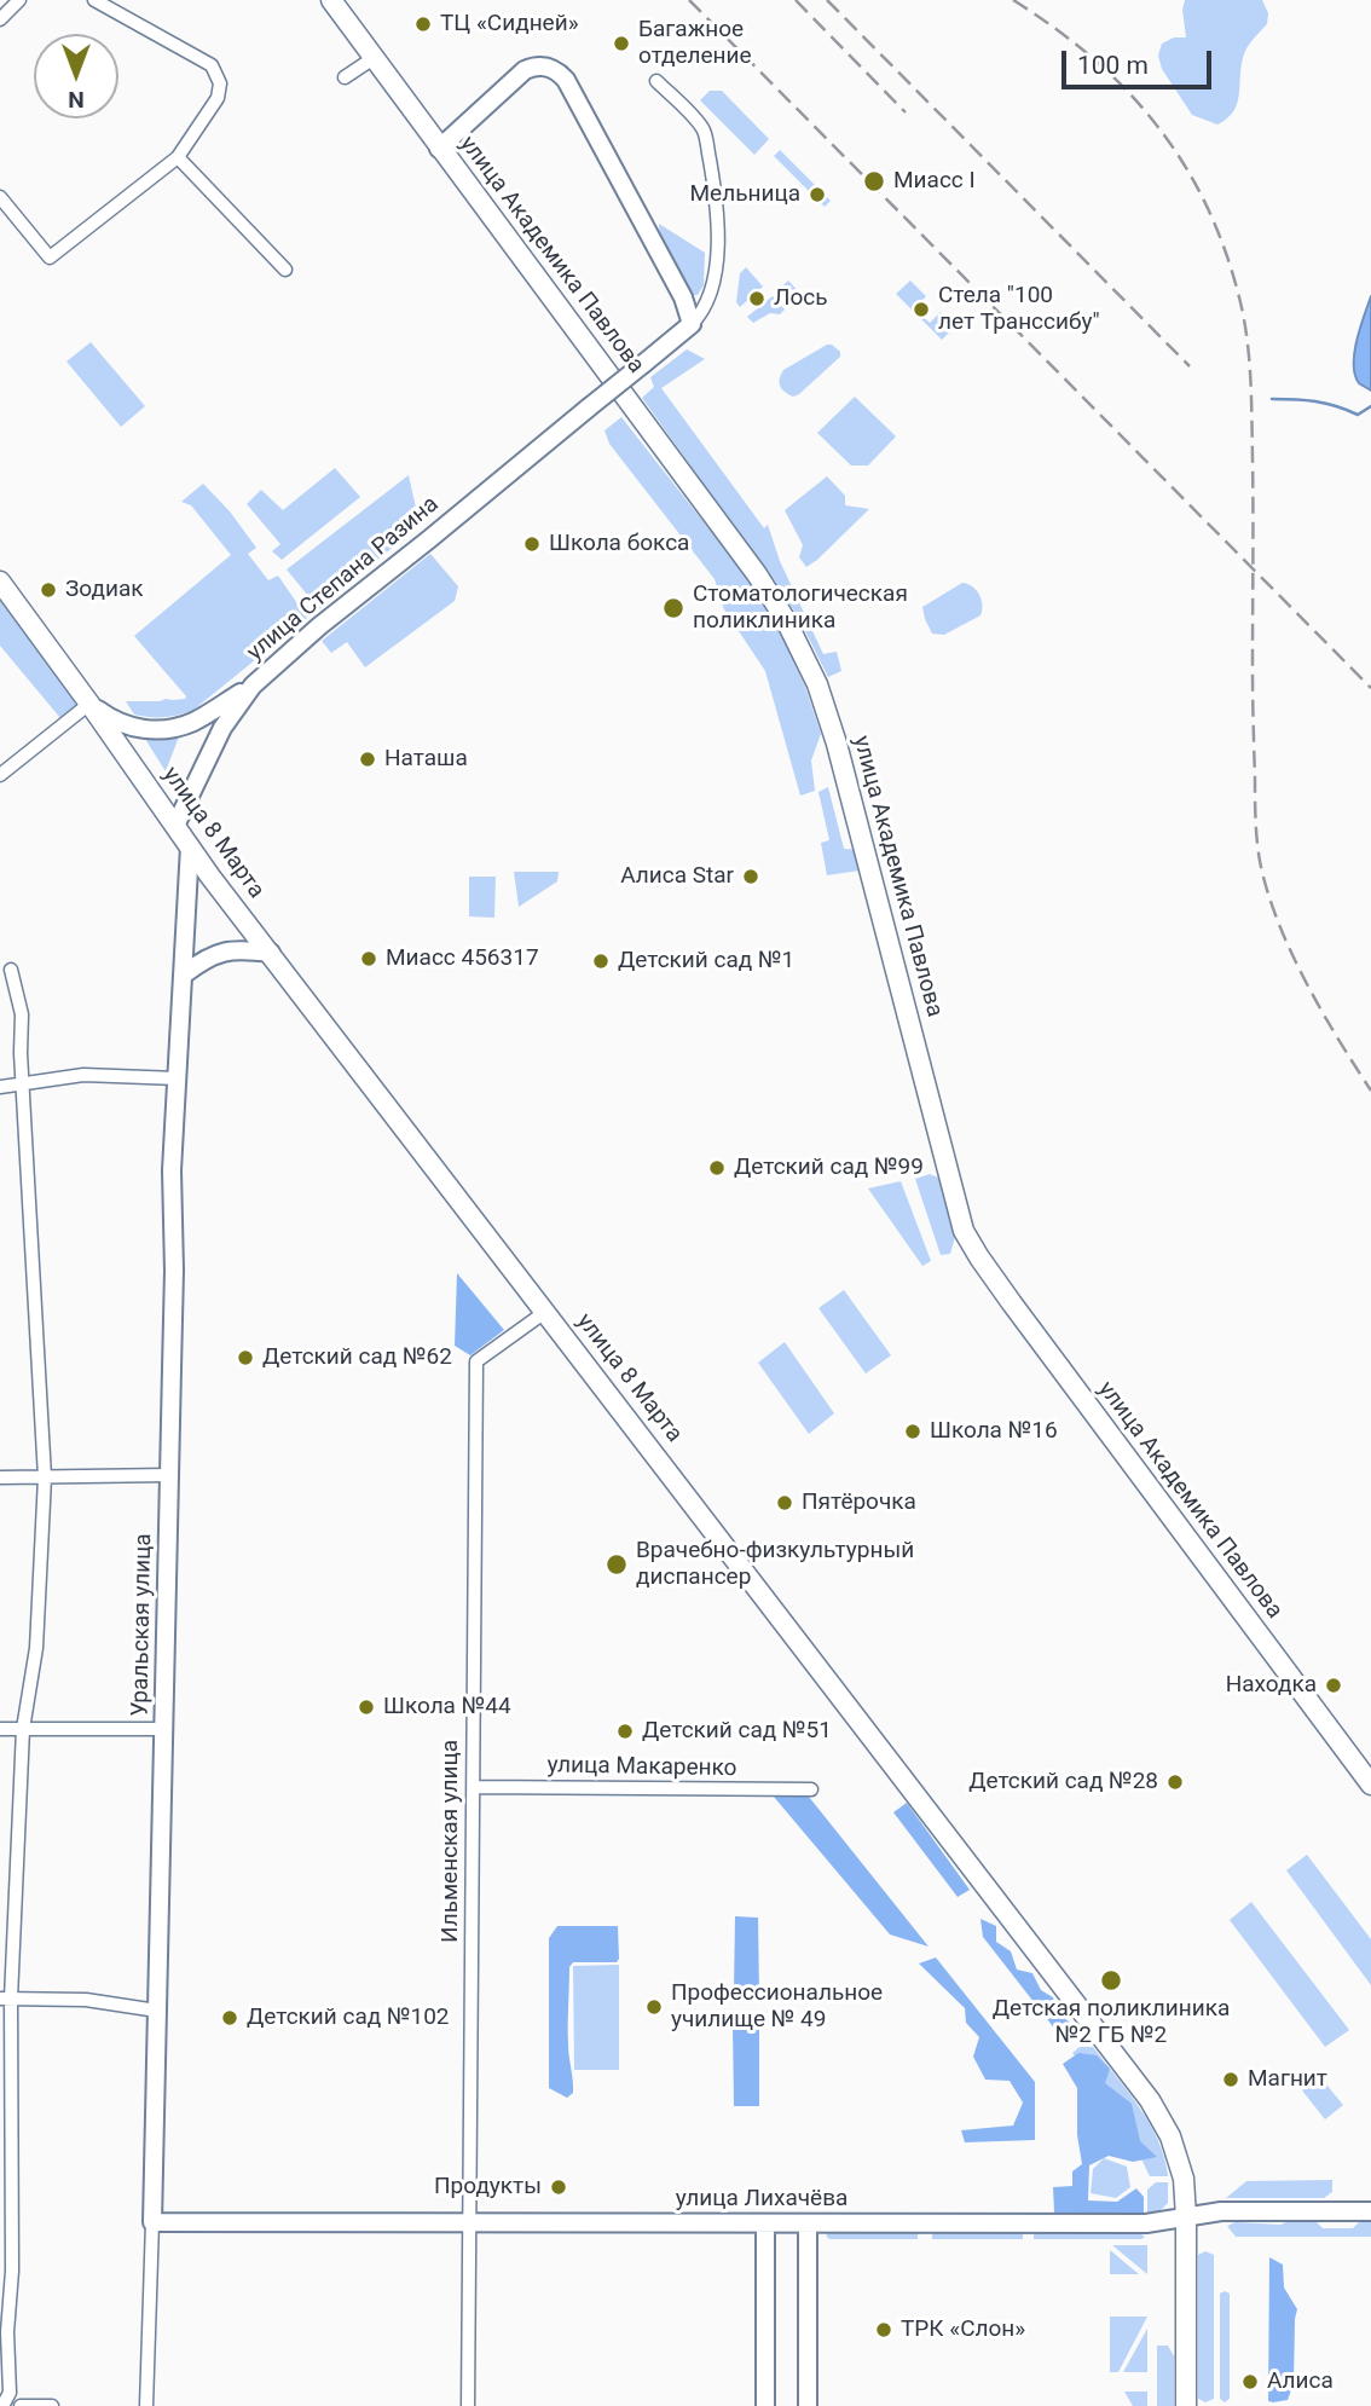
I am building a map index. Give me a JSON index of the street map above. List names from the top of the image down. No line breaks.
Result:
{"streets":{"main road":["улица Академика Павлова","улица Степана Разина","улица 8 Марта","Уральская улица","улица Лихачёва"],"street":["улица Макаренко","Ильменская улица"]},"crossings":[["улица Степана Разина","улица 8 Марта"],["улица 8 Марта","Уральская улица"],["улица 8 Марта","Ильменская улица"],["улица 8 Марта","улица Лихачёва"],["Уральская улица","улица Лихачёва"],["улица Макаренко","Ильменская улица"],["Ильменская улица","улица Лихачёва"]],"places":["ТЦ «Сидней»","Багажное отделение","Миасс I","Мельница","Лось","Стела \"100 лет Транссибу\"","Школа бокса","Зодиак","Стоматологическая поликлиника","Наташа","Алиса Star","Миасс 456317","Детский сад №1","Детский сад №99","Детский сад №62","Школа №16","Пятёрочка","Врачебно-физкультурный диспансер","Находка","Школа №44","Детский сад №51","Детский сад №28","Детская поликлиника №2 ГБ №2","Профессиональное училище № 49","Детский сад №102","Магнит","Продукты","ТРК «Слон»","Алиса"],"scale_bar":"100 m","north":"bottom"}
